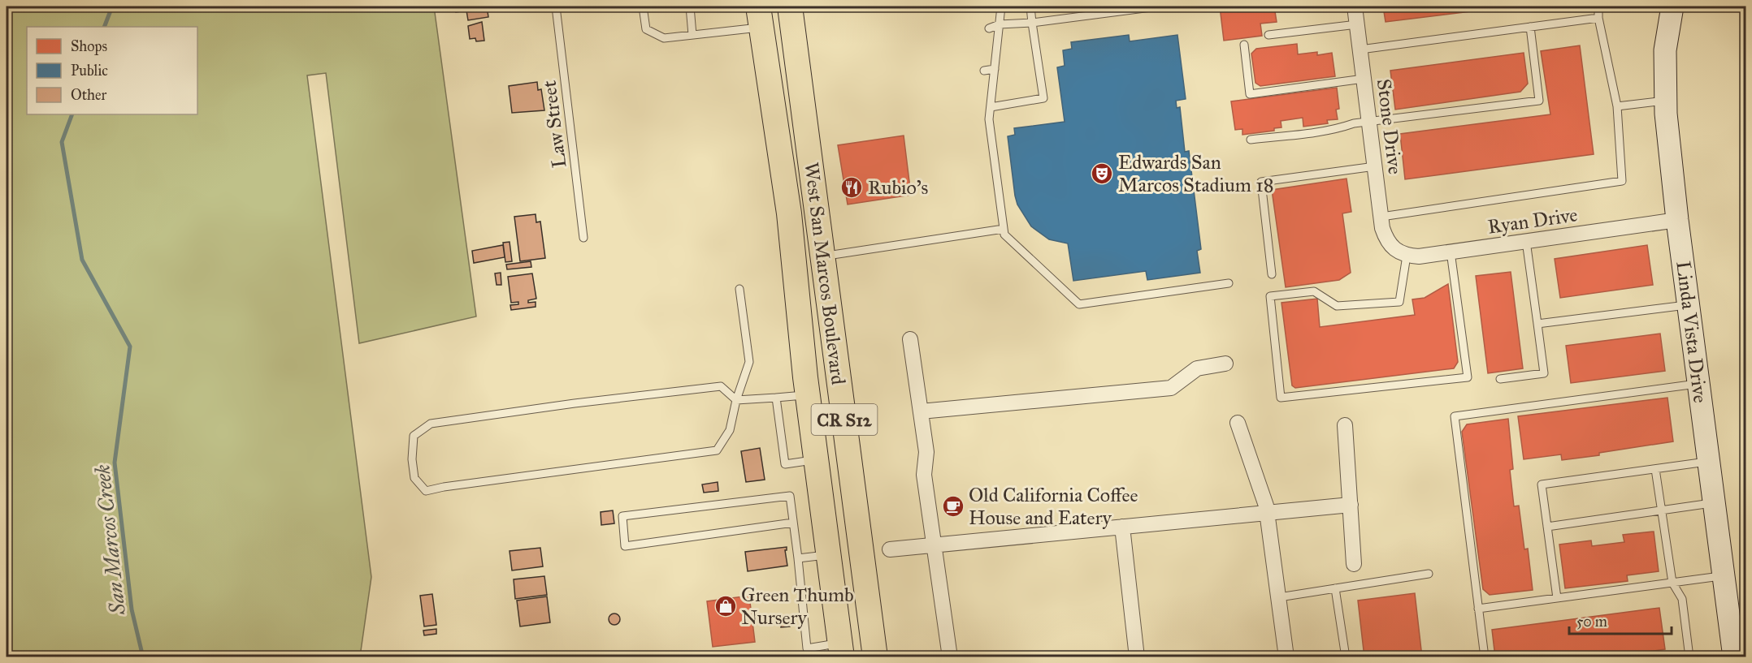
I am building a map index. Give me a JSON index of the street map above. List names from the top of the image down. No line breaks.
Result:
{"streets":{"main road":["West San Marcos Boulevard","Linda Vista Drive","CR S12"],"street":["Stone Drive","Ryan Drive"],"lane":["Law Street"]},"crossings":[["Stone Drive","Ryan Drive"],["Ryan Drive","Linda Vista Drive"]],"water":["San Marcos Creek"],"places":{"theatre":["Edwards San Marcos Stadium 18"],"restaurant":["Rubio's"],"cafe":["Old California Coffee House and Eatery"],"shop":["Green Thumb Nursery"]},"legend":["Shops","Public","Other"],"scale_bar":"50 m"}
